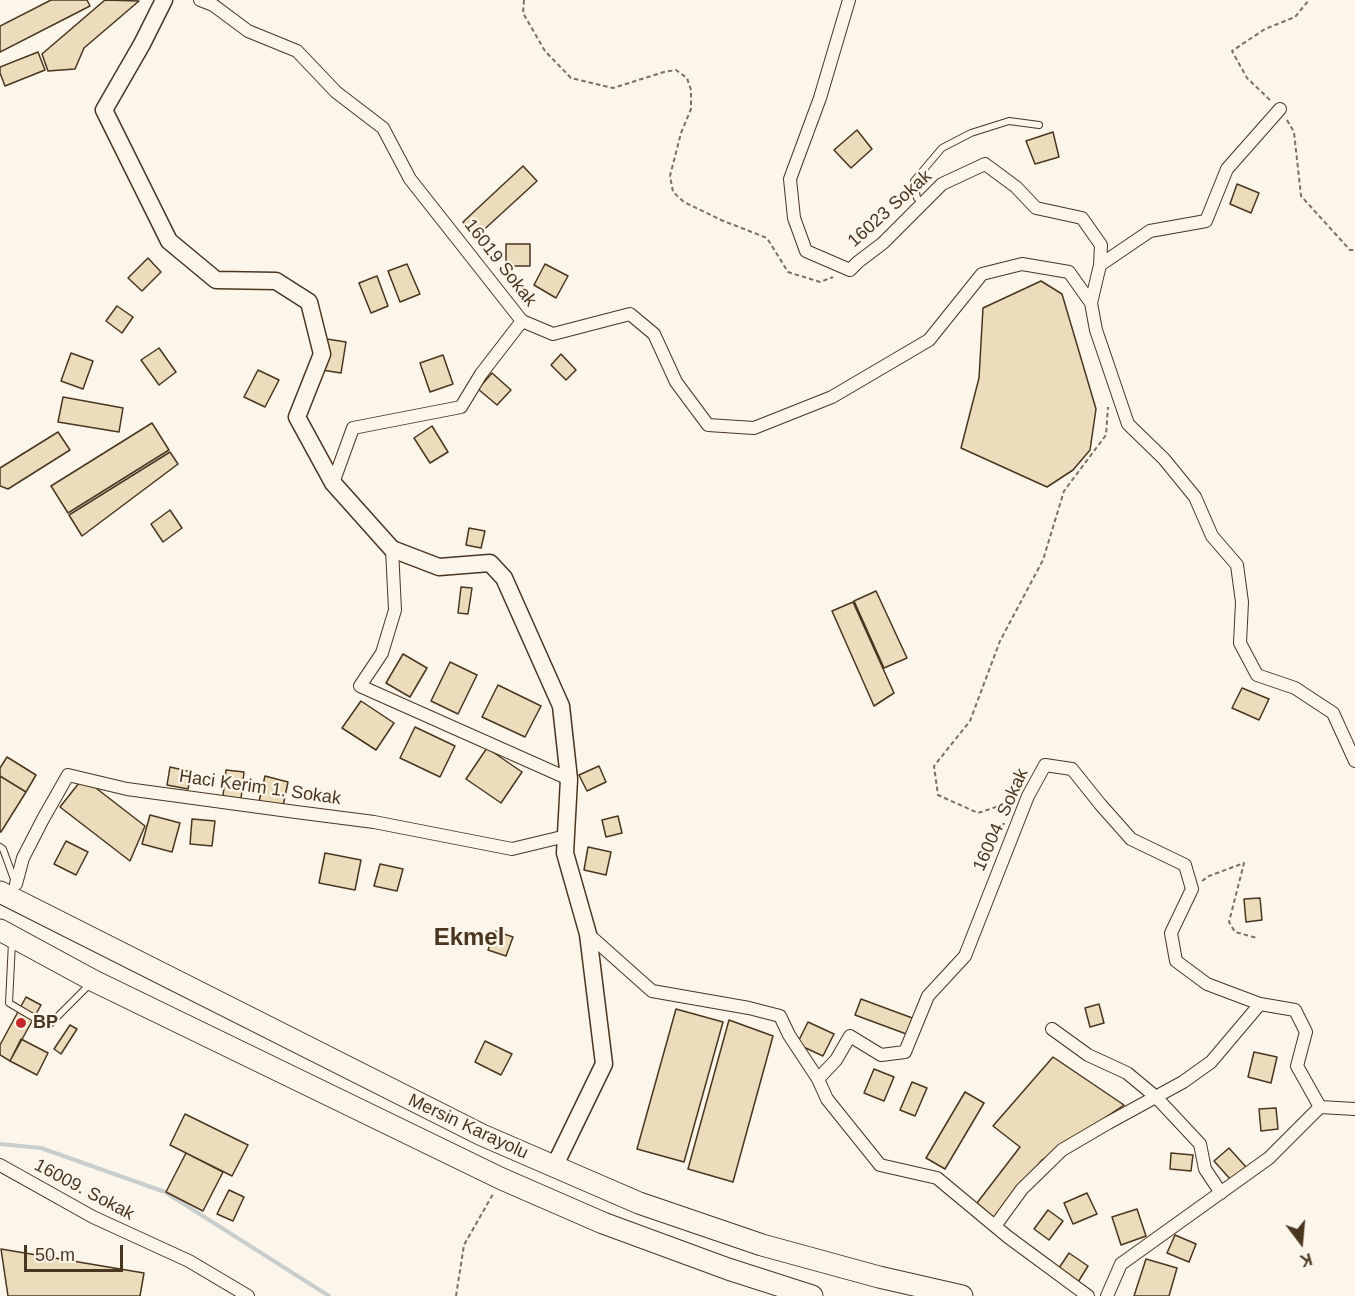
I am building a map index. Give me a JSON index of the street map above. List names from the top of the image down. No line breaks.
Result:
{"streets":{"highway":["Mersin Karayolu"],"street":["16023 Sokak","16019 Sokak","Haci Kerim 1. Sokak","16004. Sokak","16009. Sokak"]},"crossings":[["16023 Sokak","16019 Sokak"],["Haci Kerim 1. Sokak","Mersin Karayolu"]],"districts":["Ekmel"],"places":["BP"],"scale_bar":"50 m","north":"bottom"}
